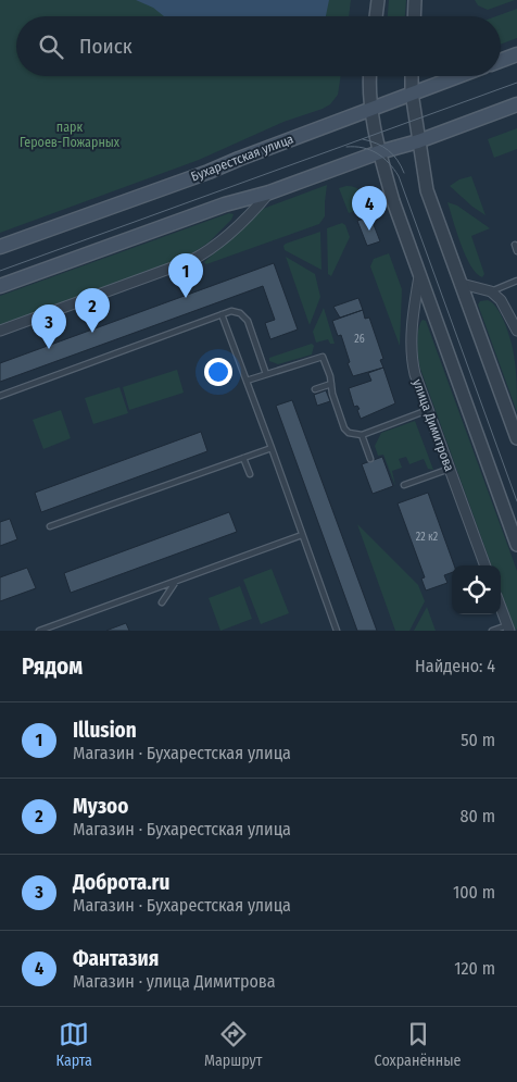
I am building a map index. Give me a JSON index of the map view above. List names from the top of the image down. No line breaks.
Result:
{"streets":{"main road":["Бухарестская улица"],"street":["улица Димитрова"]},"crossings":[["Бухарестская улица","улица Димитрова"]],"parks":["парк Героев-Пожарных"],"house_numbers":["26","22 к2"],"page":{"search":"Поиск","pins":["4","1","2","3"],"heading":["Рядом","Найдено: 4"],"list":[{"mark":"1","name":"Illusion","note":"Магазин · Бухарестская улица","value":"50 m"},{"mark":"2","name":"Музоо","note":"Магазин · Бухарестская улица","value":"80 m"},{"mark":"3","name":"Доброта.ru","note":"Магазин · Бухарестская улица","value":"100 m"},{"mark":"4","name":"Фантазия","note":"Магазин · улица Димитрова","value":"120 m"}],"nav":["Карта","Маршрут","Сохранённые"]}}
